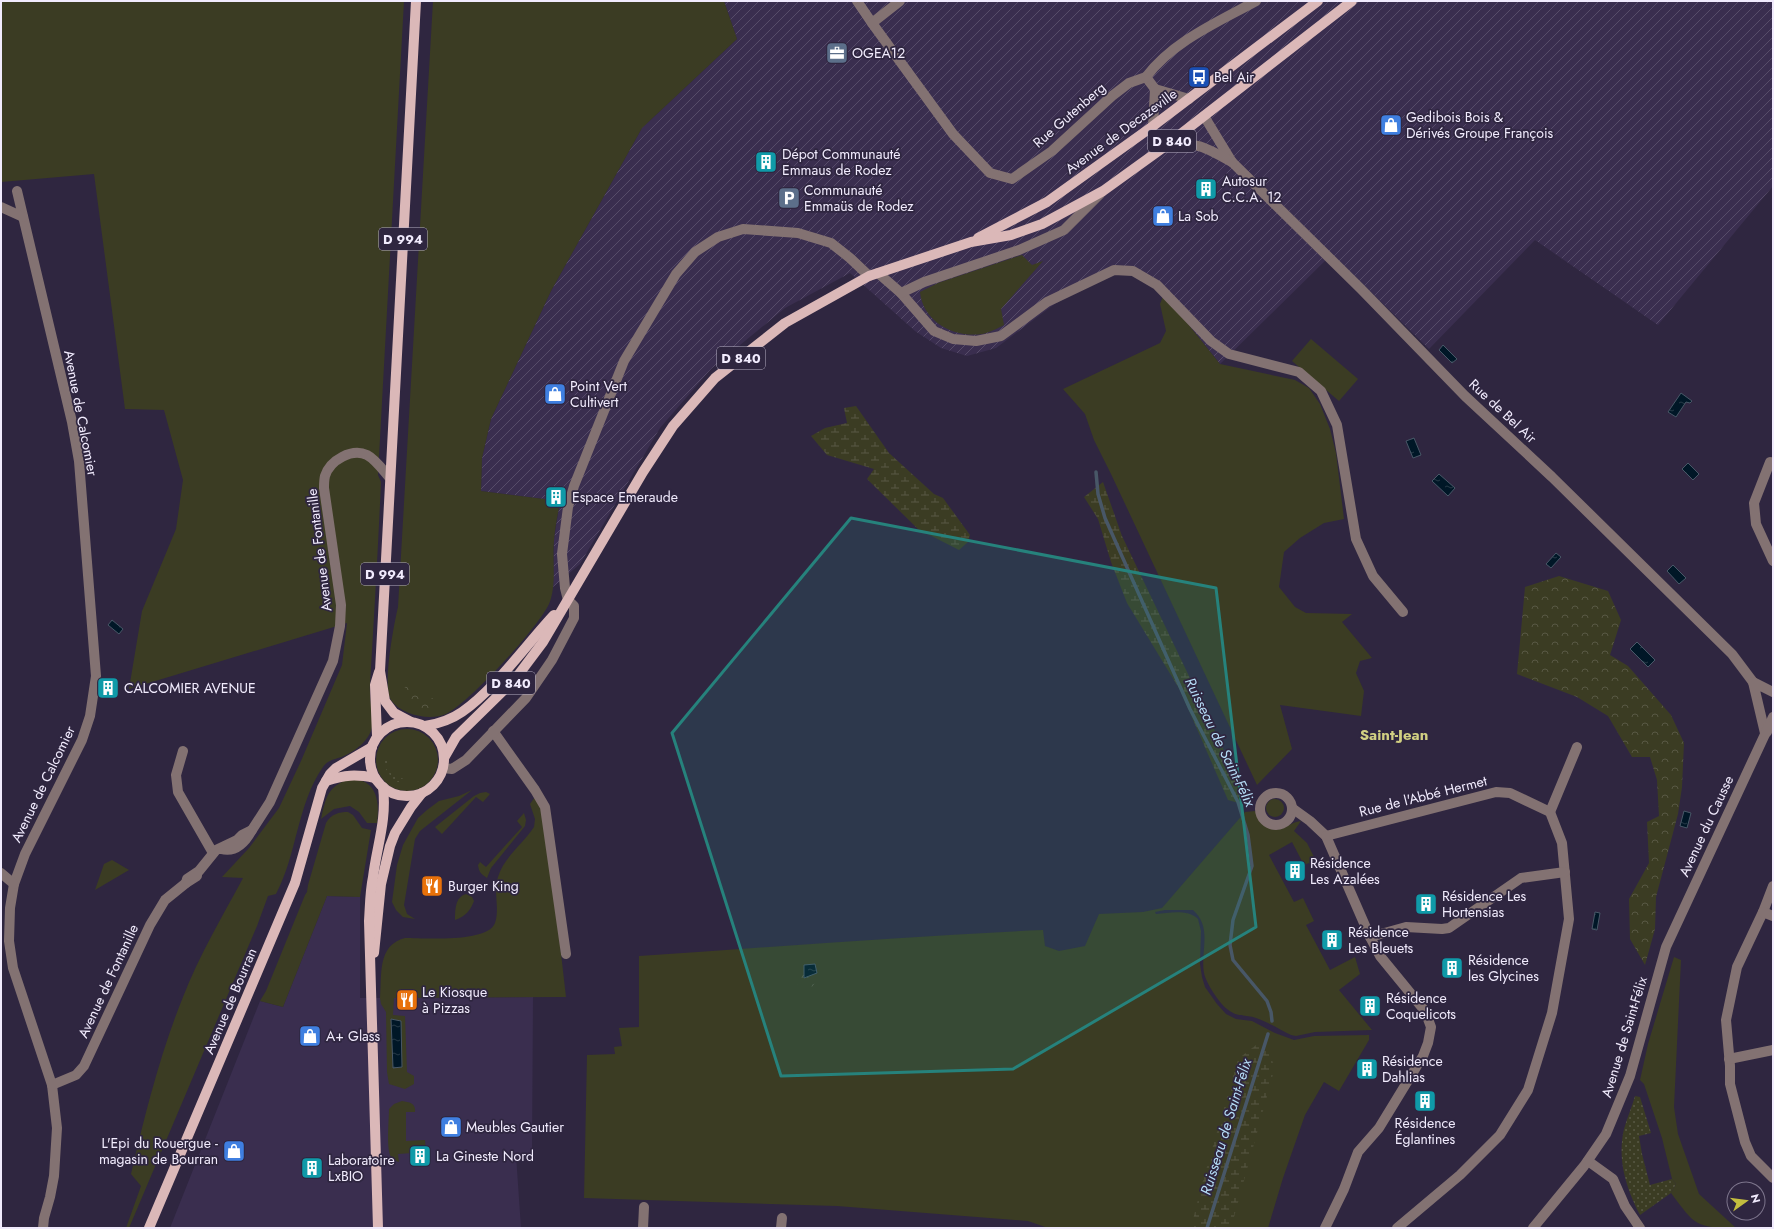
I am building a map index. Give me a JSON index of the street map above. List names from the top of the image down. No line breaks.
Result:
{"streets":{"main road":["Avenue de Decazeville","D 840","D 994","Avenue de Bourran"],"street":["Rue Gutenberg","Rue de Bel Air","Avenue de Calcomier","Avenue de Fontanille","Rue de l'Abbé Hermet","Avenue du Causse","Avenue de Saint-Félix"]},"crossings":[["Avenue de Decazeville","D 994"],["Avenue de Decazeville","Rue de Bel Air"],["Avenue de Decazeville","Avenue de Bourran"],["D 994","Avenue de Fontanille"],["D 994","Avenue de Bourran"],["Rue de Bel Air","Avenue du Causse"],["Avenue de Calcomier","Avenue de Fontanille"],["Avenue du Causse","Avenue de Saint-Félix"]],"districts":["Saint-Jean"],"water":["Ruisseau de Saint-Félix"],"places":{"office":["OGEA12"],"bus stop":["Bel Air"],"shop":["Gedibois Bois & Dérivés Groupe François","La Sob","Point Vert Cultivert","A+ Glass","Meubles Gautier","L'Epi du Rouergue - magasin de Bourran"],"building":["Dépot Communauté Emmaus de Rodez","Autosur C.C.A. 12","Espace Emeraude","CALCOMIER AVENUE","Résidence Les Azalées","Résidence Les Hortensias","Résidence Les Bleuets","Résidence les Glycines","Résidence Coquelicots","Résidence Dahlias","Résidence Églantines","La Gineste Nord","Laboratoire LxBIO"],"parking":["Communauté Emmaüs de Rodez"],"restaurant":["Burger King","Le Kiosque à Pizzas"]},"north":"right"}
